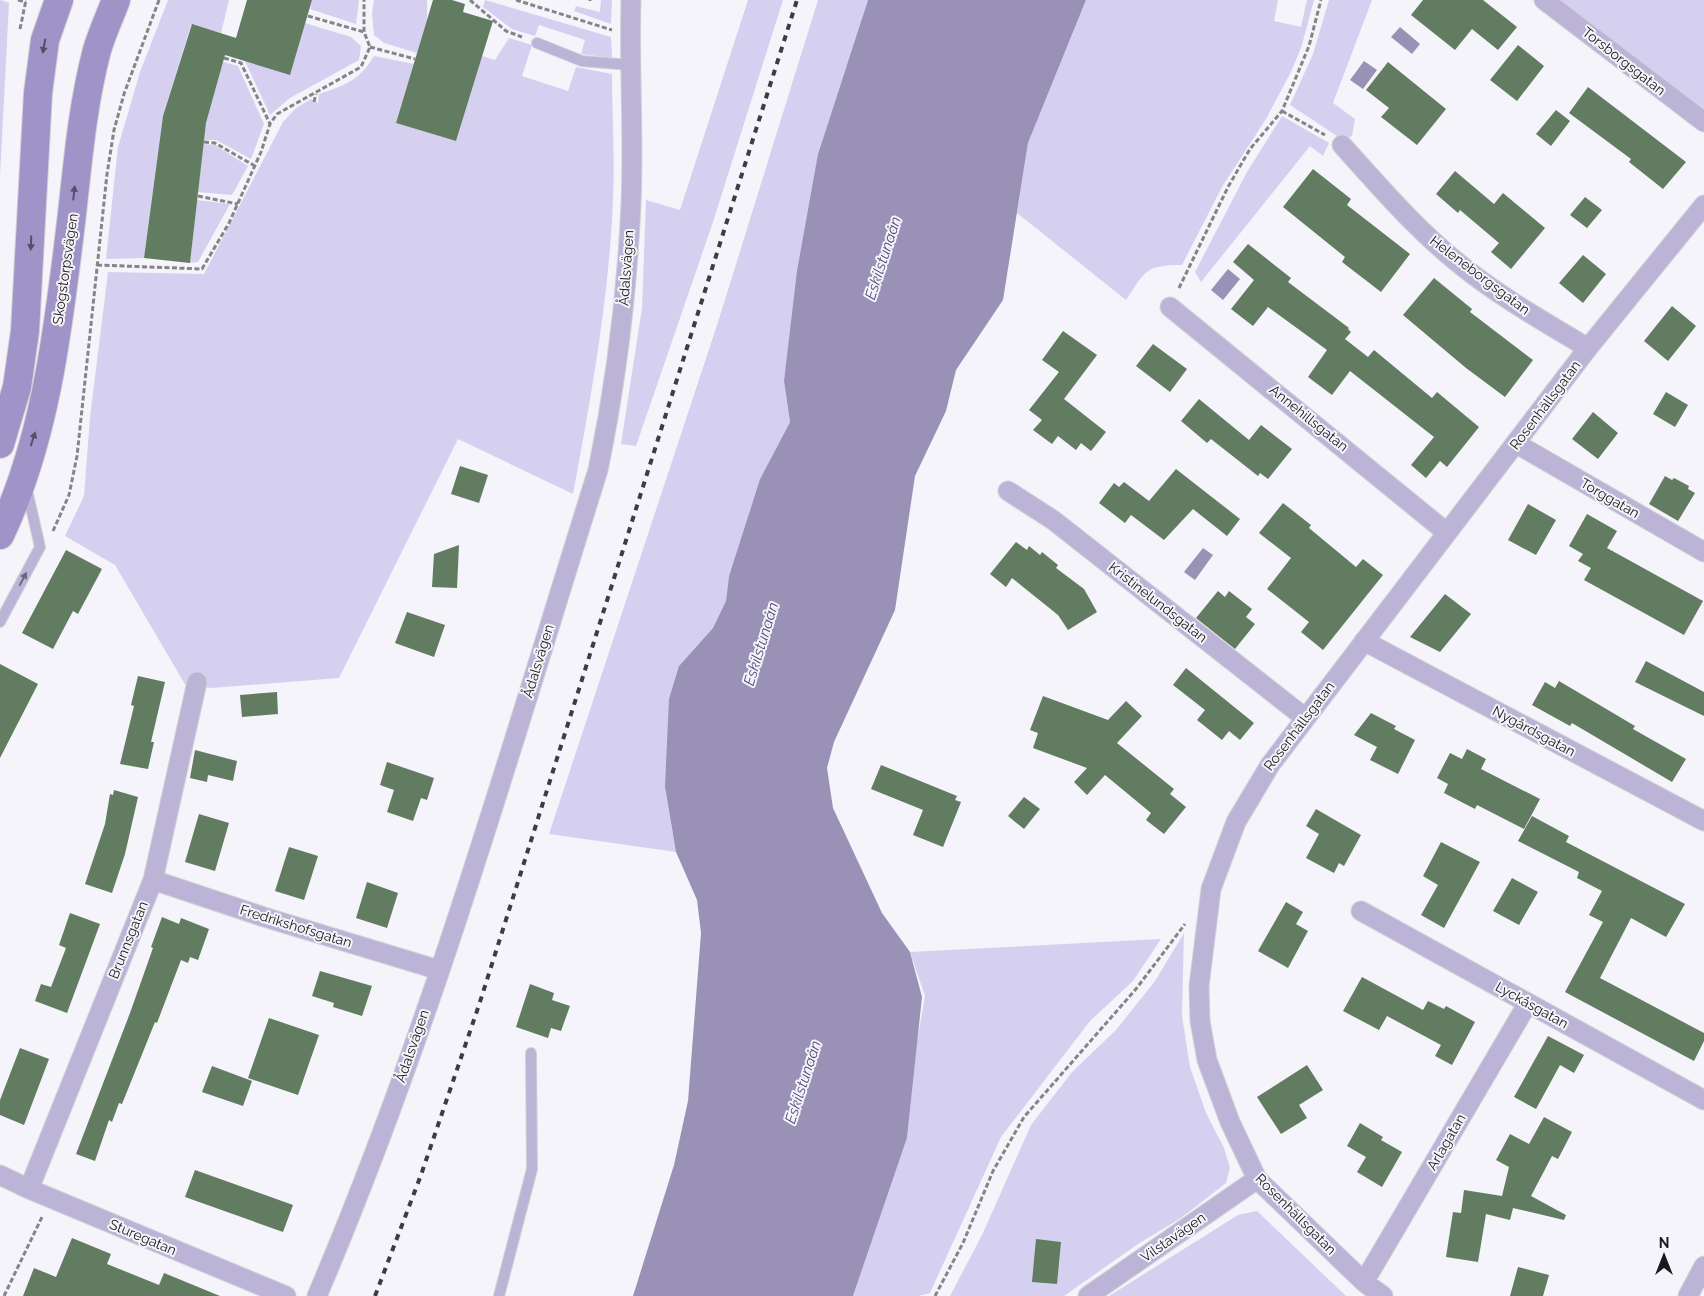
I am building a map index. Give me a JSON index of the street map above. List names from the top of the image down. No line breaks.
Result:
{"streets":{"main road":["Skogstorpsvägen"],"street":["Torsborgsgatan","Ådalsvägen","Heleneborgsgatan","Rosenhällsgatan","Annehillsgatan","Torggatan","Kristinelundsgatan","Nygårdsgatan","Fredrikshofsgatan","Brunnsgatan","Lyckåsgatan","Arlagatan","Sturegatan","Vilstavägen"]},"crossings":[["Ådalsvägen","Fredrikshofsgatan"],["Heleneborgsgatan","Rosenhällsgatan"],["Rosenhällsgatan","Annehillsgatan"],["Rosenhällsgatan","Torggatan"],["Rosenhällsgatan","Kristinelundsgatan"],["Rosenhällsgatan","Nygårdsgatan"],["Rosenhällsgatan","Arlagatan"],["Rosenhällsgatan","Vilstavägen"],["Fredrikshofsgatan","Brunnsgatan"],["Brunnsgatan","Sturegatan"],["Lyckåsgatan","Arlagatan"]],"water":["Eskilstunaån"],"north":"top"}
